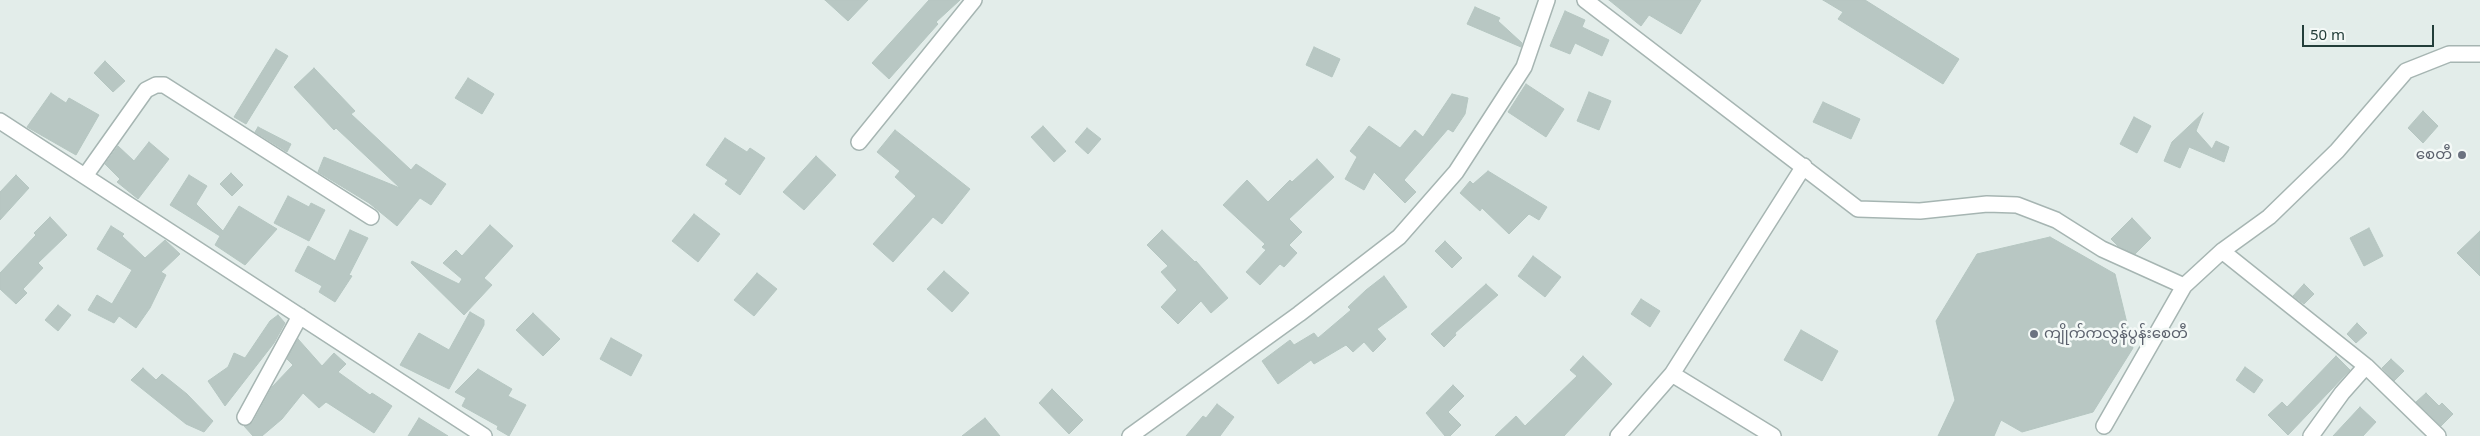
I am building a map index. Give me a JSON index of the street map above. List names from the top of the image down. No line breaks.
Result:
{"places":["စေတီ","ကျိုက်ကလွန်ပွန်းစေတီ"],"scale_bar":"50 m"}
